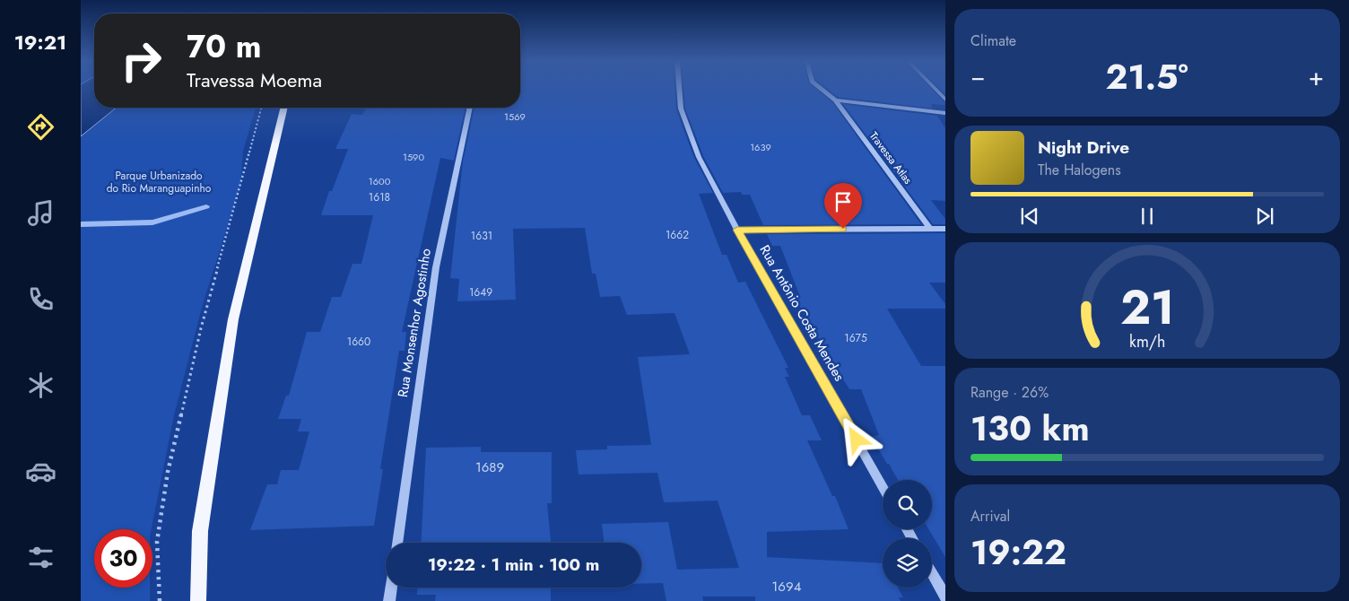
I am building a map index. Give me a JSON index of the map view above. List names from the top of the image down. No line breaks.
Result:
{"streets":{"street":["Rua Antônio Costa Mendes","Rua Monsenhor Agostinho"],"lane":["Travessa Atlas"]},"parks":["Parque Urbanizado do Rio Maranguapinho"],"house_numbers":["1569","1639","1590","1600","1618","1662","1631","1649","1675","1660","1689","1694"],"page":{"tabs":"19:21","tile":["Climate",["Range · 26%","130 km"],["Arrival","19:22"]],"turn":["70 m","Travessa Moema"],"heat":["−","21.5°","+"],"song":["Night Drive","The Halogens"],"limit":"30","trip":"19:22 · 1 min · 100 m","gauge":["21","km/h"]}}
